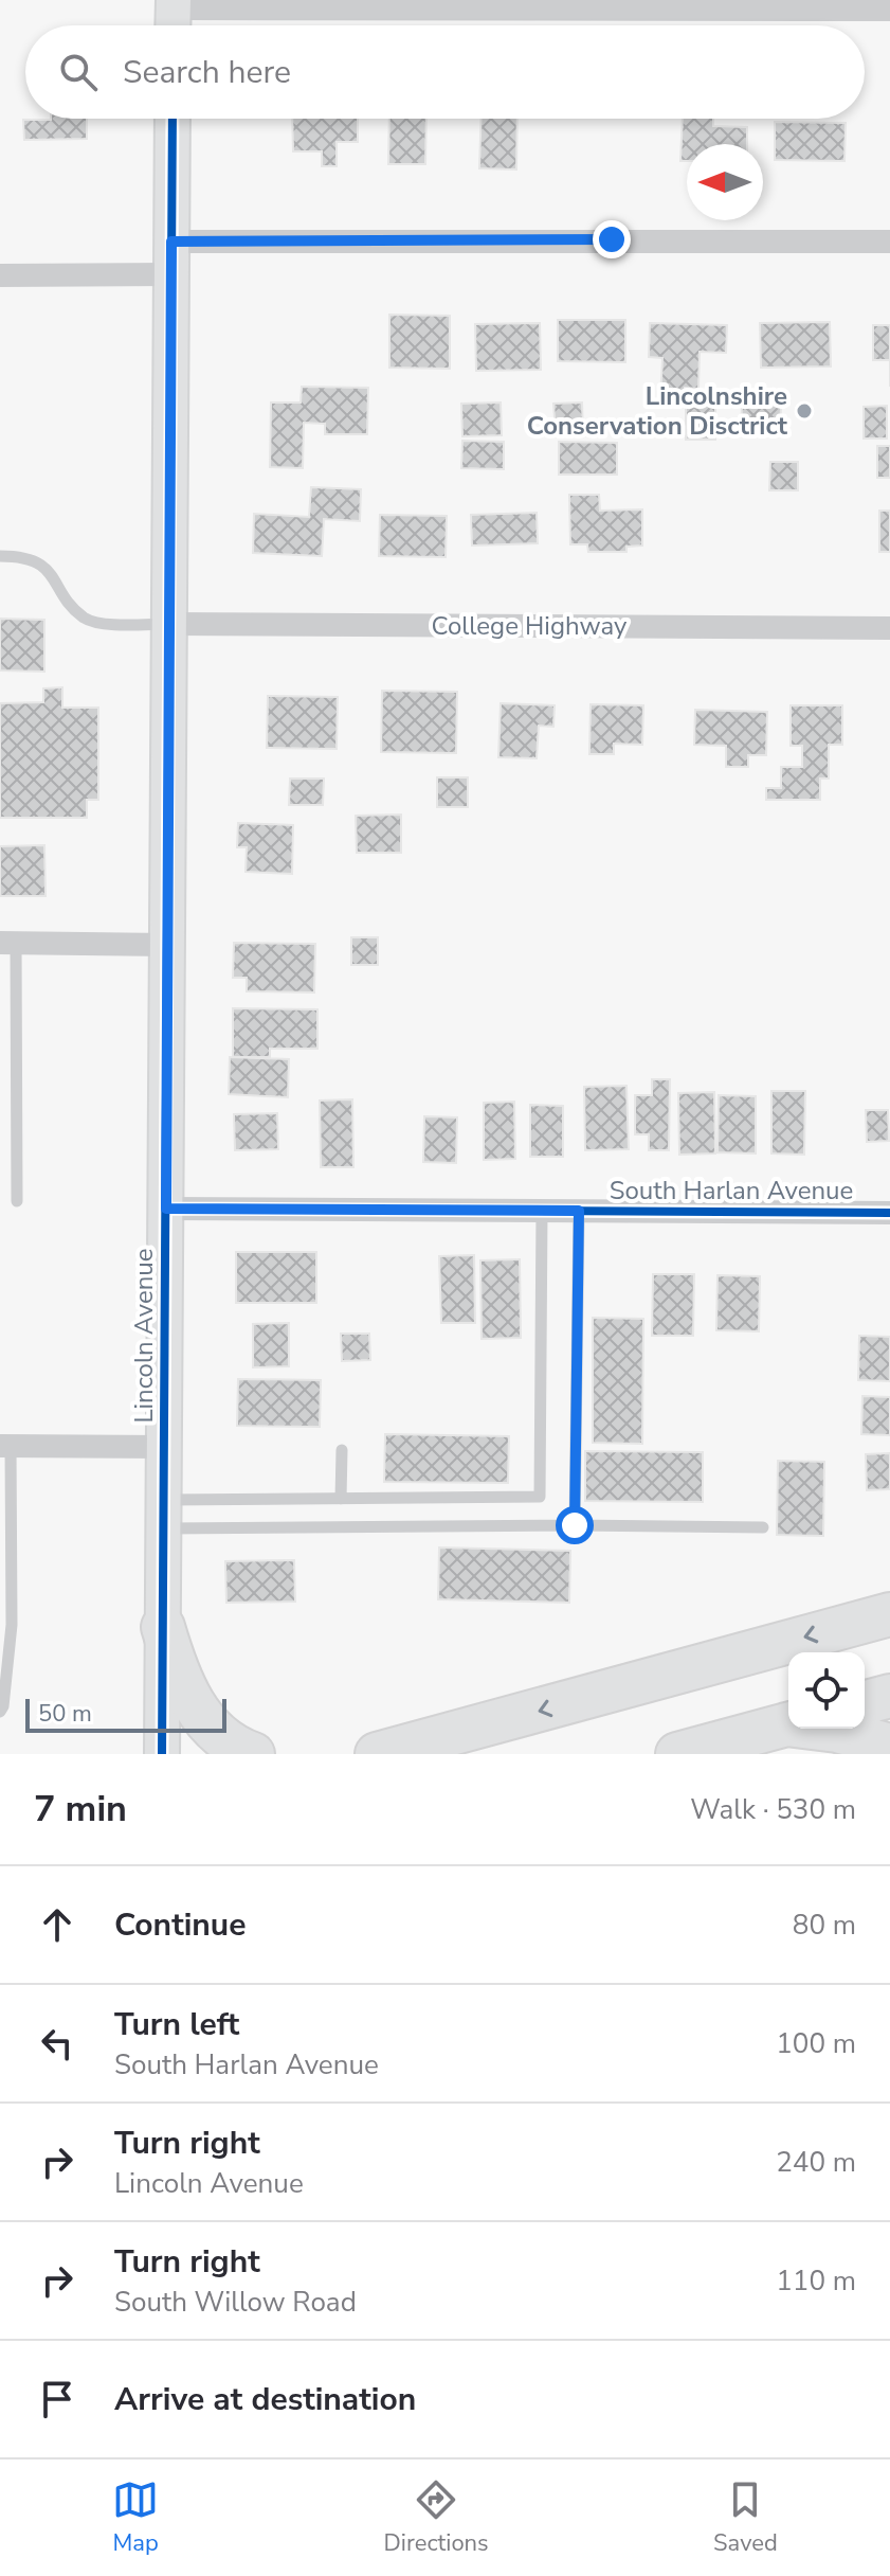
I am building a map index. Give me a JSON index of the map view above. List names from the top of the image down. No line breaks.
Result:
{"streets":{"street":["College Highway","South Harlan Avenue","Lincoln Avenue"]},"crossings":[["College Highway","Lincoln Avenue"],["South Harlan Avenue","Lincoln Avenue"]],"places":["Lincolnshire Conservation Disctrict"],"scale_bar":"50 m","north":"left","page":{"search":"Search here","scale":"50 m","heading":["7 min","Walk · 530 m"],"list":[["Continue","80 m"],["Turn left","South Harlan Avenue","100 m"],["Turn right","Lincoln Avenue","240 m"],["Turn right","South Willow Road","110 m"],"Arrive at destination"],"nav":["Map","Directions","Saved"]}}
